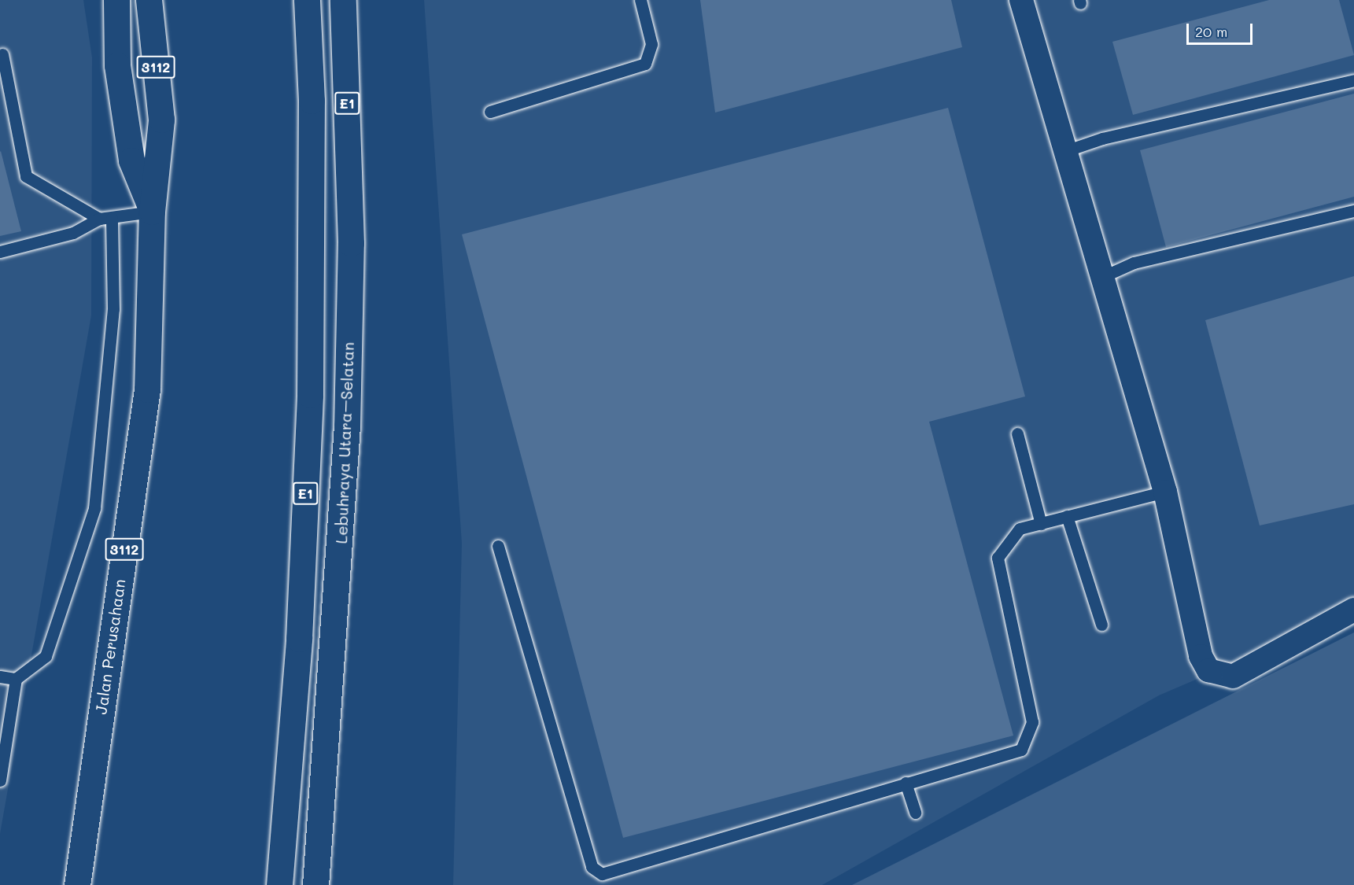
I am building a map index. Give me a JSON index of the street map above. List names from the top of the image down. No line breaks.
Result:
{"streets":{"main road":["3112","E1","Lebuhraya Utara–Selatan","Jalan Perusahaan"]},"scale_bar":"20 m"}
